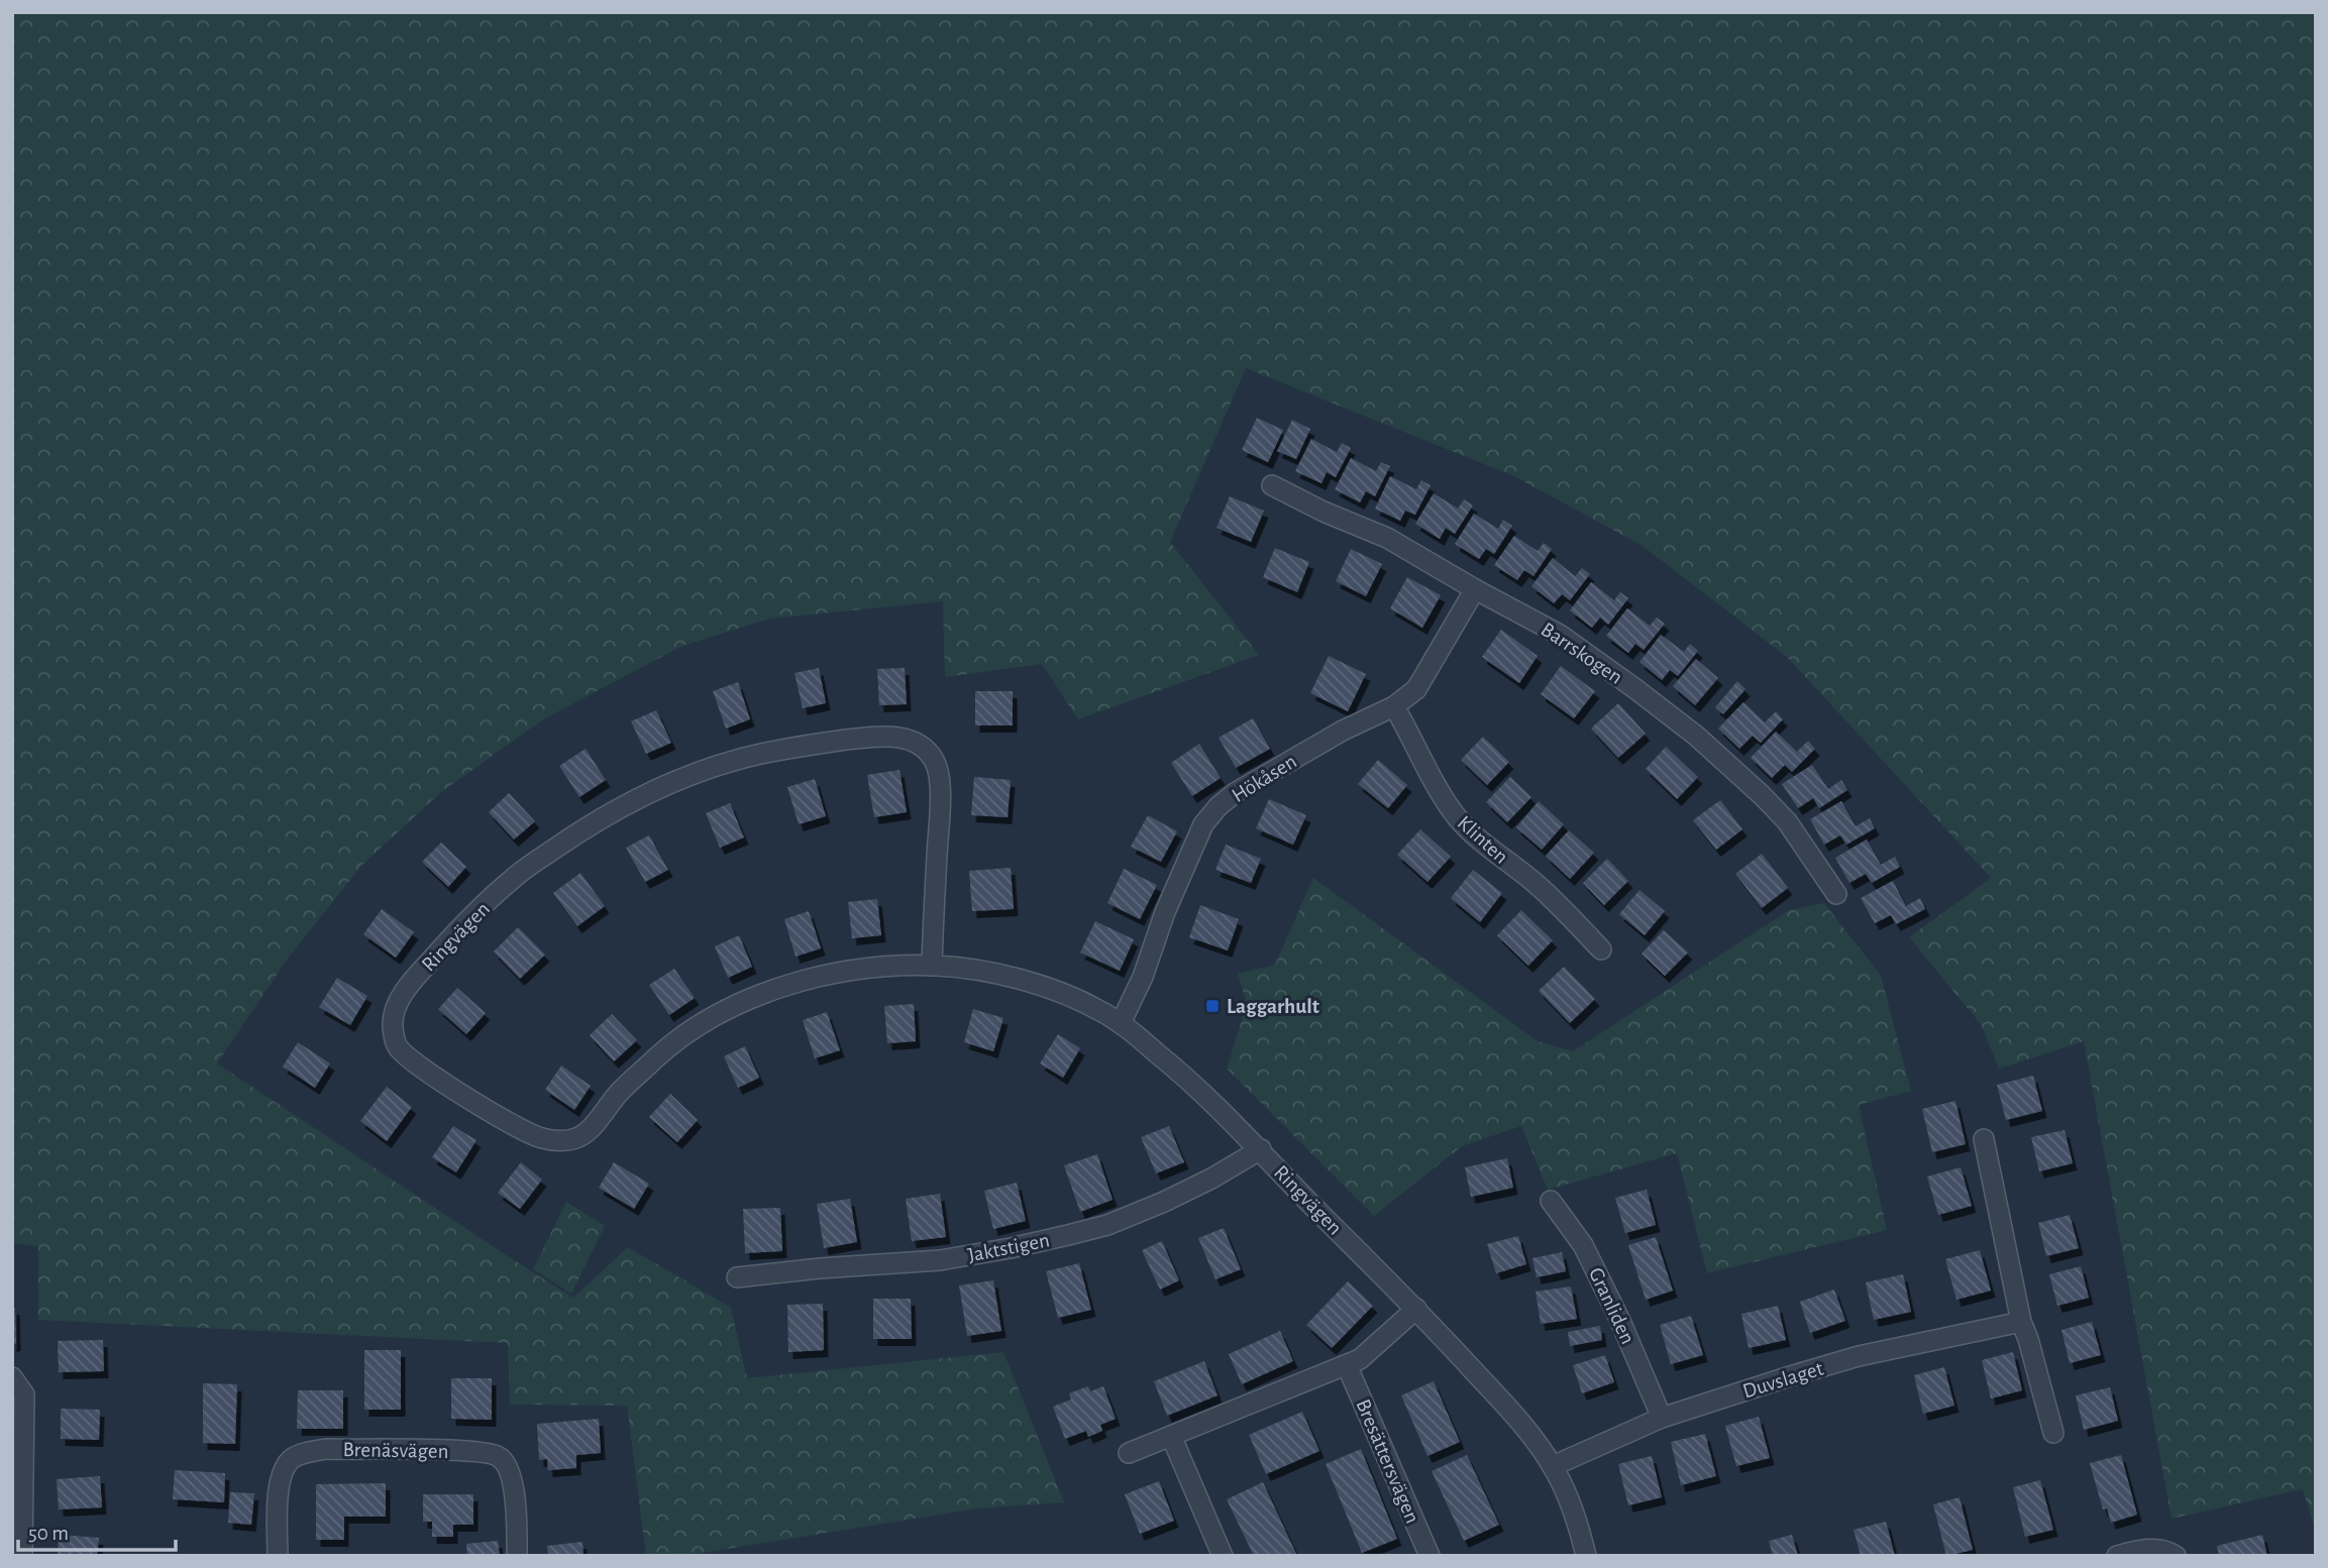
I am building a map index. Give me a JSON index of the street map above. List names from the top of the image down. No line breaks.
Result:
{"streets":{"street":["Barrskogen","Hökåsen","Klinten","Ringvägen","Jaktstigen","Granliden","Duvslaget","Brenäsvägen","Bresättersvägen"]},"crossings":[["Barrskogen","Hökåsen"],["Hökåsen","Klinten"],["Hökåsen","Ringvägen"],["Ringvägen","Jaktstigen"],["Ringvägen","Duvslaget"],["Granliden","Duvslaget"]],"places":{"transit":["Laggarhult"]},"scale_bar":"50 m"}
